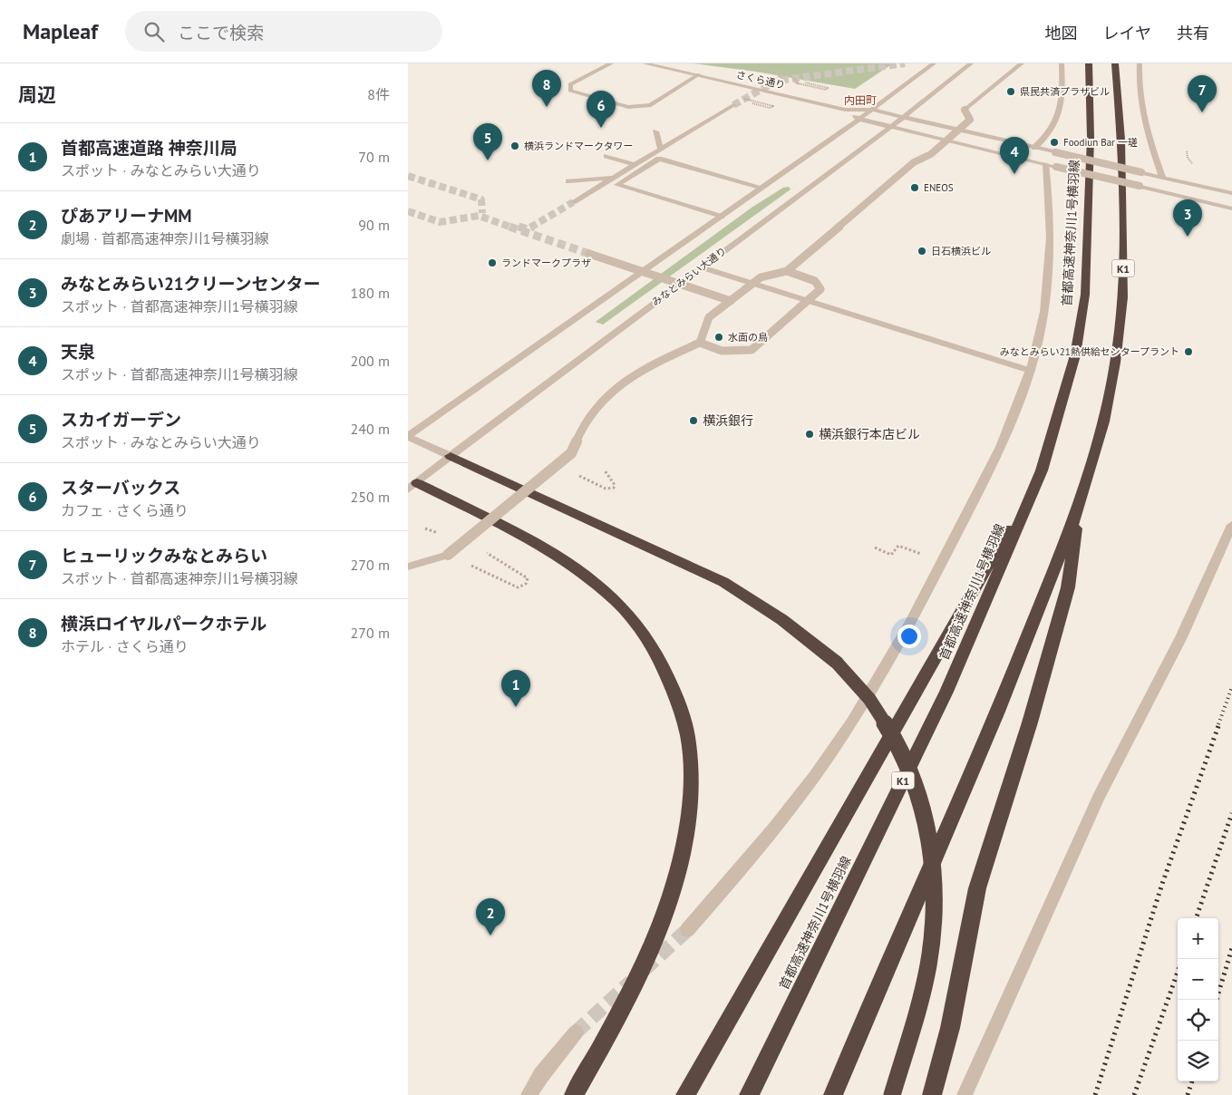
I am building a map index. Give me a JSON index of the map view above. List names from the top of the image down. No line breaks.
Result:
{"streets":{"highway":["首都高速神奈川1号横羽線","K1"],"street":["さくら通り","みなとみらい大通り"]},"crossings":[["さくら通り","みなとみらい大通り"]],"districts":["内田町"],"places":["県民共済プラザビル","Foodiun Bar 一瑳","横浜ランドマークタワー","ENEOS","日石横浜ビル","ランドマークプラザ","水面の鳥","みなとみらい21熱供給センタープラント","横浜銀行","横浜銀行本店ビル"],"page":{"header":"Mapleaf","search":"ここで検索","nav":["地図","レイヤ","共有"],"heading":["周辺","8件"],"pins":["8","7","6","5","4","3","1","2"],"list":[{"mark":"1","name":"首都高速道路 神奈川局","note":"スポット · みなとみらい大通り","value":"70 m"},{"mark":"2","name":"ぴあアリーナMM","note":"劇場 · 首都高速神奈川1号横羽線","value":"90 m"},{"mark":"3","name":"みなとみらい21クリーンセンター","note":"スポット · 首都高速神奈川1号横羽線","value":"180 m"},{"mark":"4","name":"天泉","note":"スポット · 首都高速神奈川1号横羽線","value":"200 m"},{"mark":"5","name":"スカイガーデン","note":"スポット · みなとみらい大通り","value":"240 m"},{"mark":"6","name":"スターバックス","note":"カフェ · さくら通り","value":"250 m"},{"mark":"7","name":"ヒューリックみなとみらい","note":"スポット · 首都高速神奈川1号横羽線","value":"270 m"},{"mark":"8","name":"横浜ロイヤルパークホテル","note":"ホテル · さくら通り","value":"270 m"}],"map_buttons":["+","−"]}}
